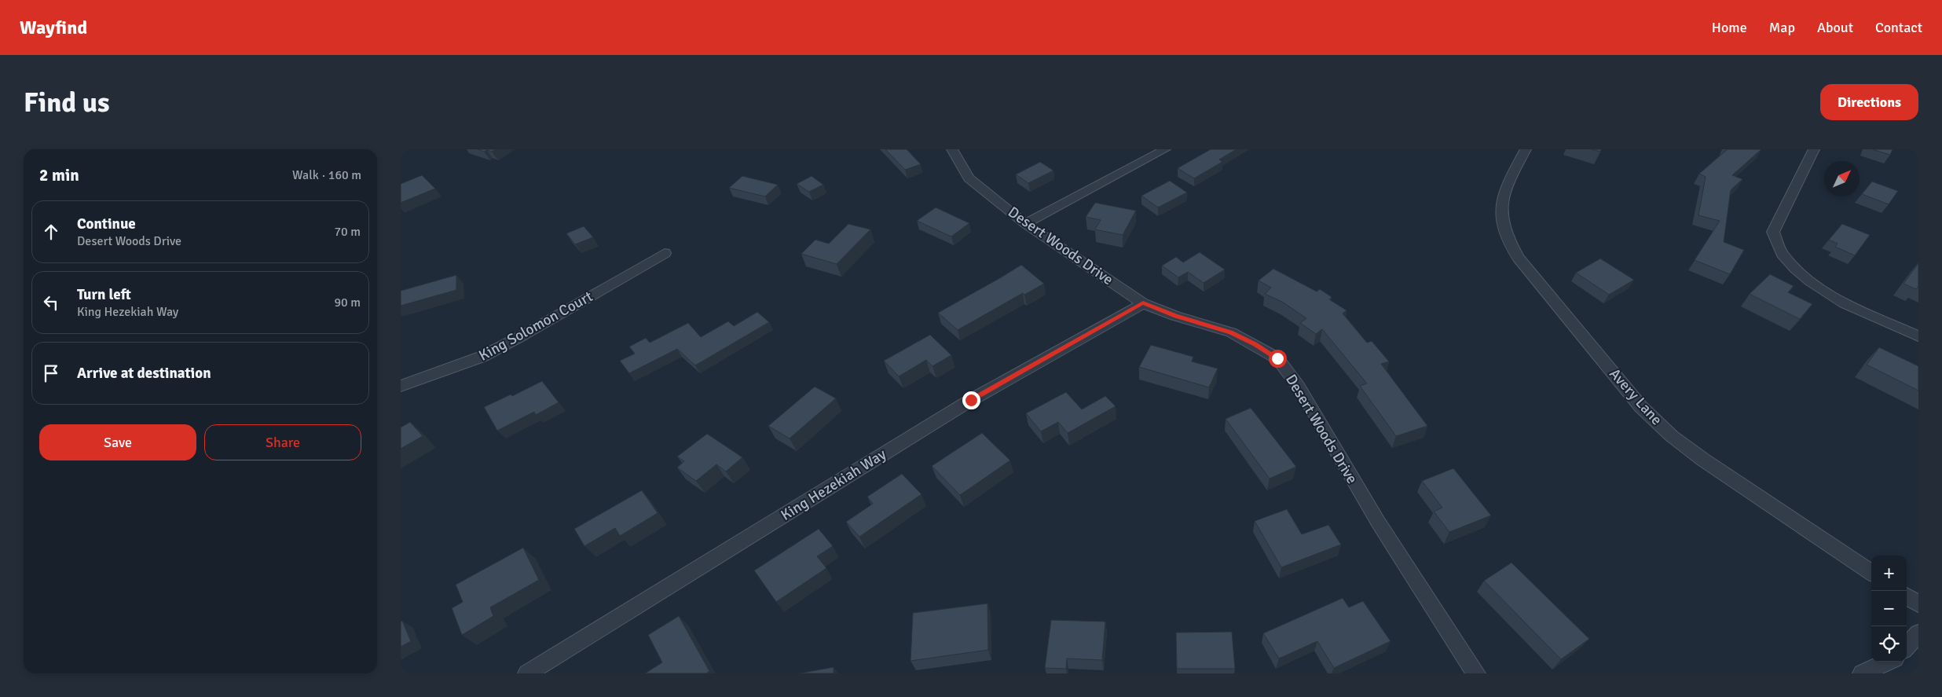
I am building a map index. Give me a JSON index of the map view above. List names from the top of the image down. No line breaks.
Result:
{"streets":{"street":["Desert Woods Drive","King Solomon Court","Avery Lane","King Hezekiah Way"]},"crossings":[["Desert Woods Drive","King Hezekiah Way"]],"north":"top right","page":{"header":"Wayfind","nav":["Home","Map","About","Contact"],"buttons":["Directions",["Save","Share"]],"title":"Find us","heading":["2 min","Walk · 160 m"],"list":[["Continue","Desert Woods Drive","70 m"],["Turn left","King Hezekiah Way","90 m"],"Arrive at destination"],"map_buttons":["+","−"]}}
